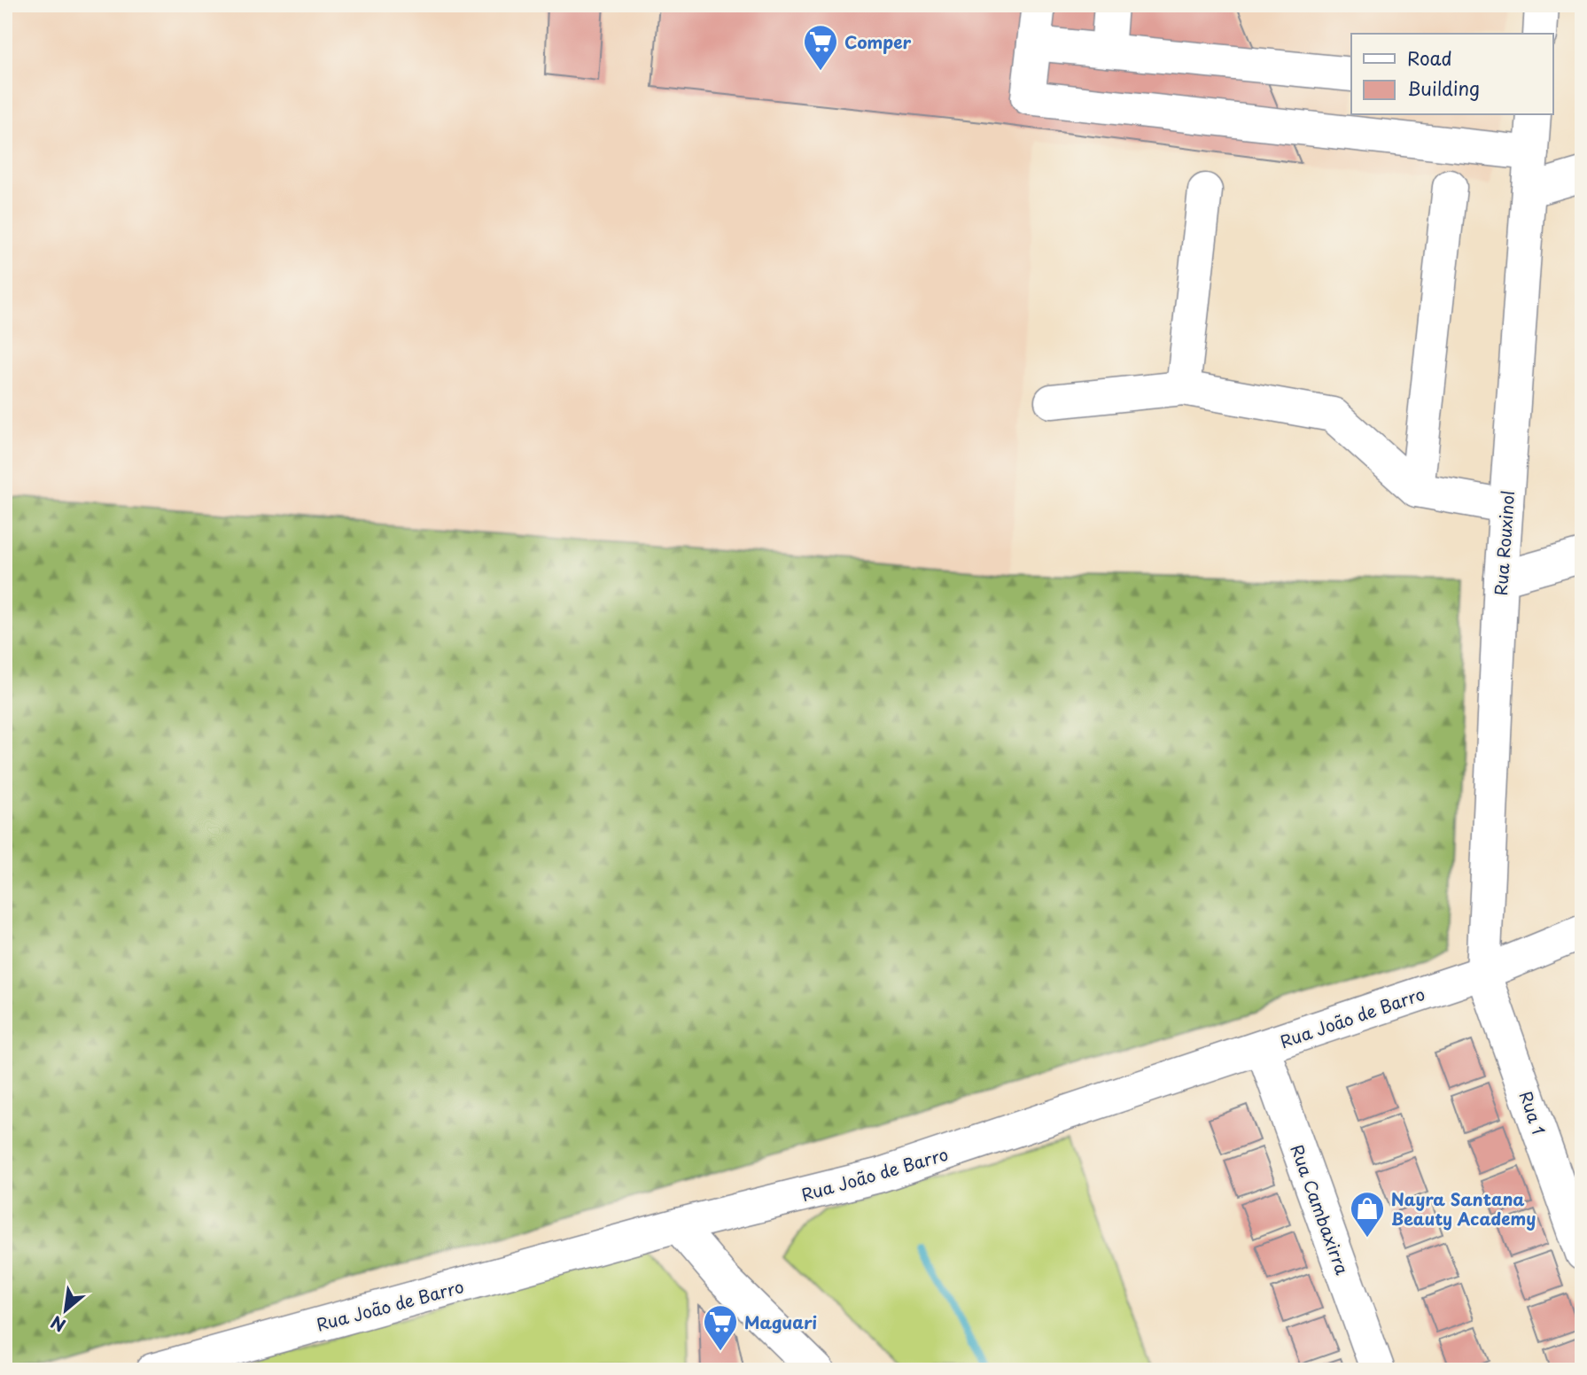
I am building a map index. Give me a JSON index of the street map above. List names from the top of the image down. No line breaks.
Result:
{"streets":{"street":["Rua Rouxinol","Rua João de Barro","Rua 1","Rua Cambaxirra"]},"crossings":[["Rua Rouxinol","Rua João de Barro"],["Rua Rouxinol","Rua 1"],["Rua João de Barro","Rua 1"],["Rua João de Barro","Rua Cambaxirra"]],"places":{"supermarket":["Comper","Maguari"],"shop":["Nayra Santana Beauty Academy"]},"legend":["Road","Building"],"north":"bottom left"}
